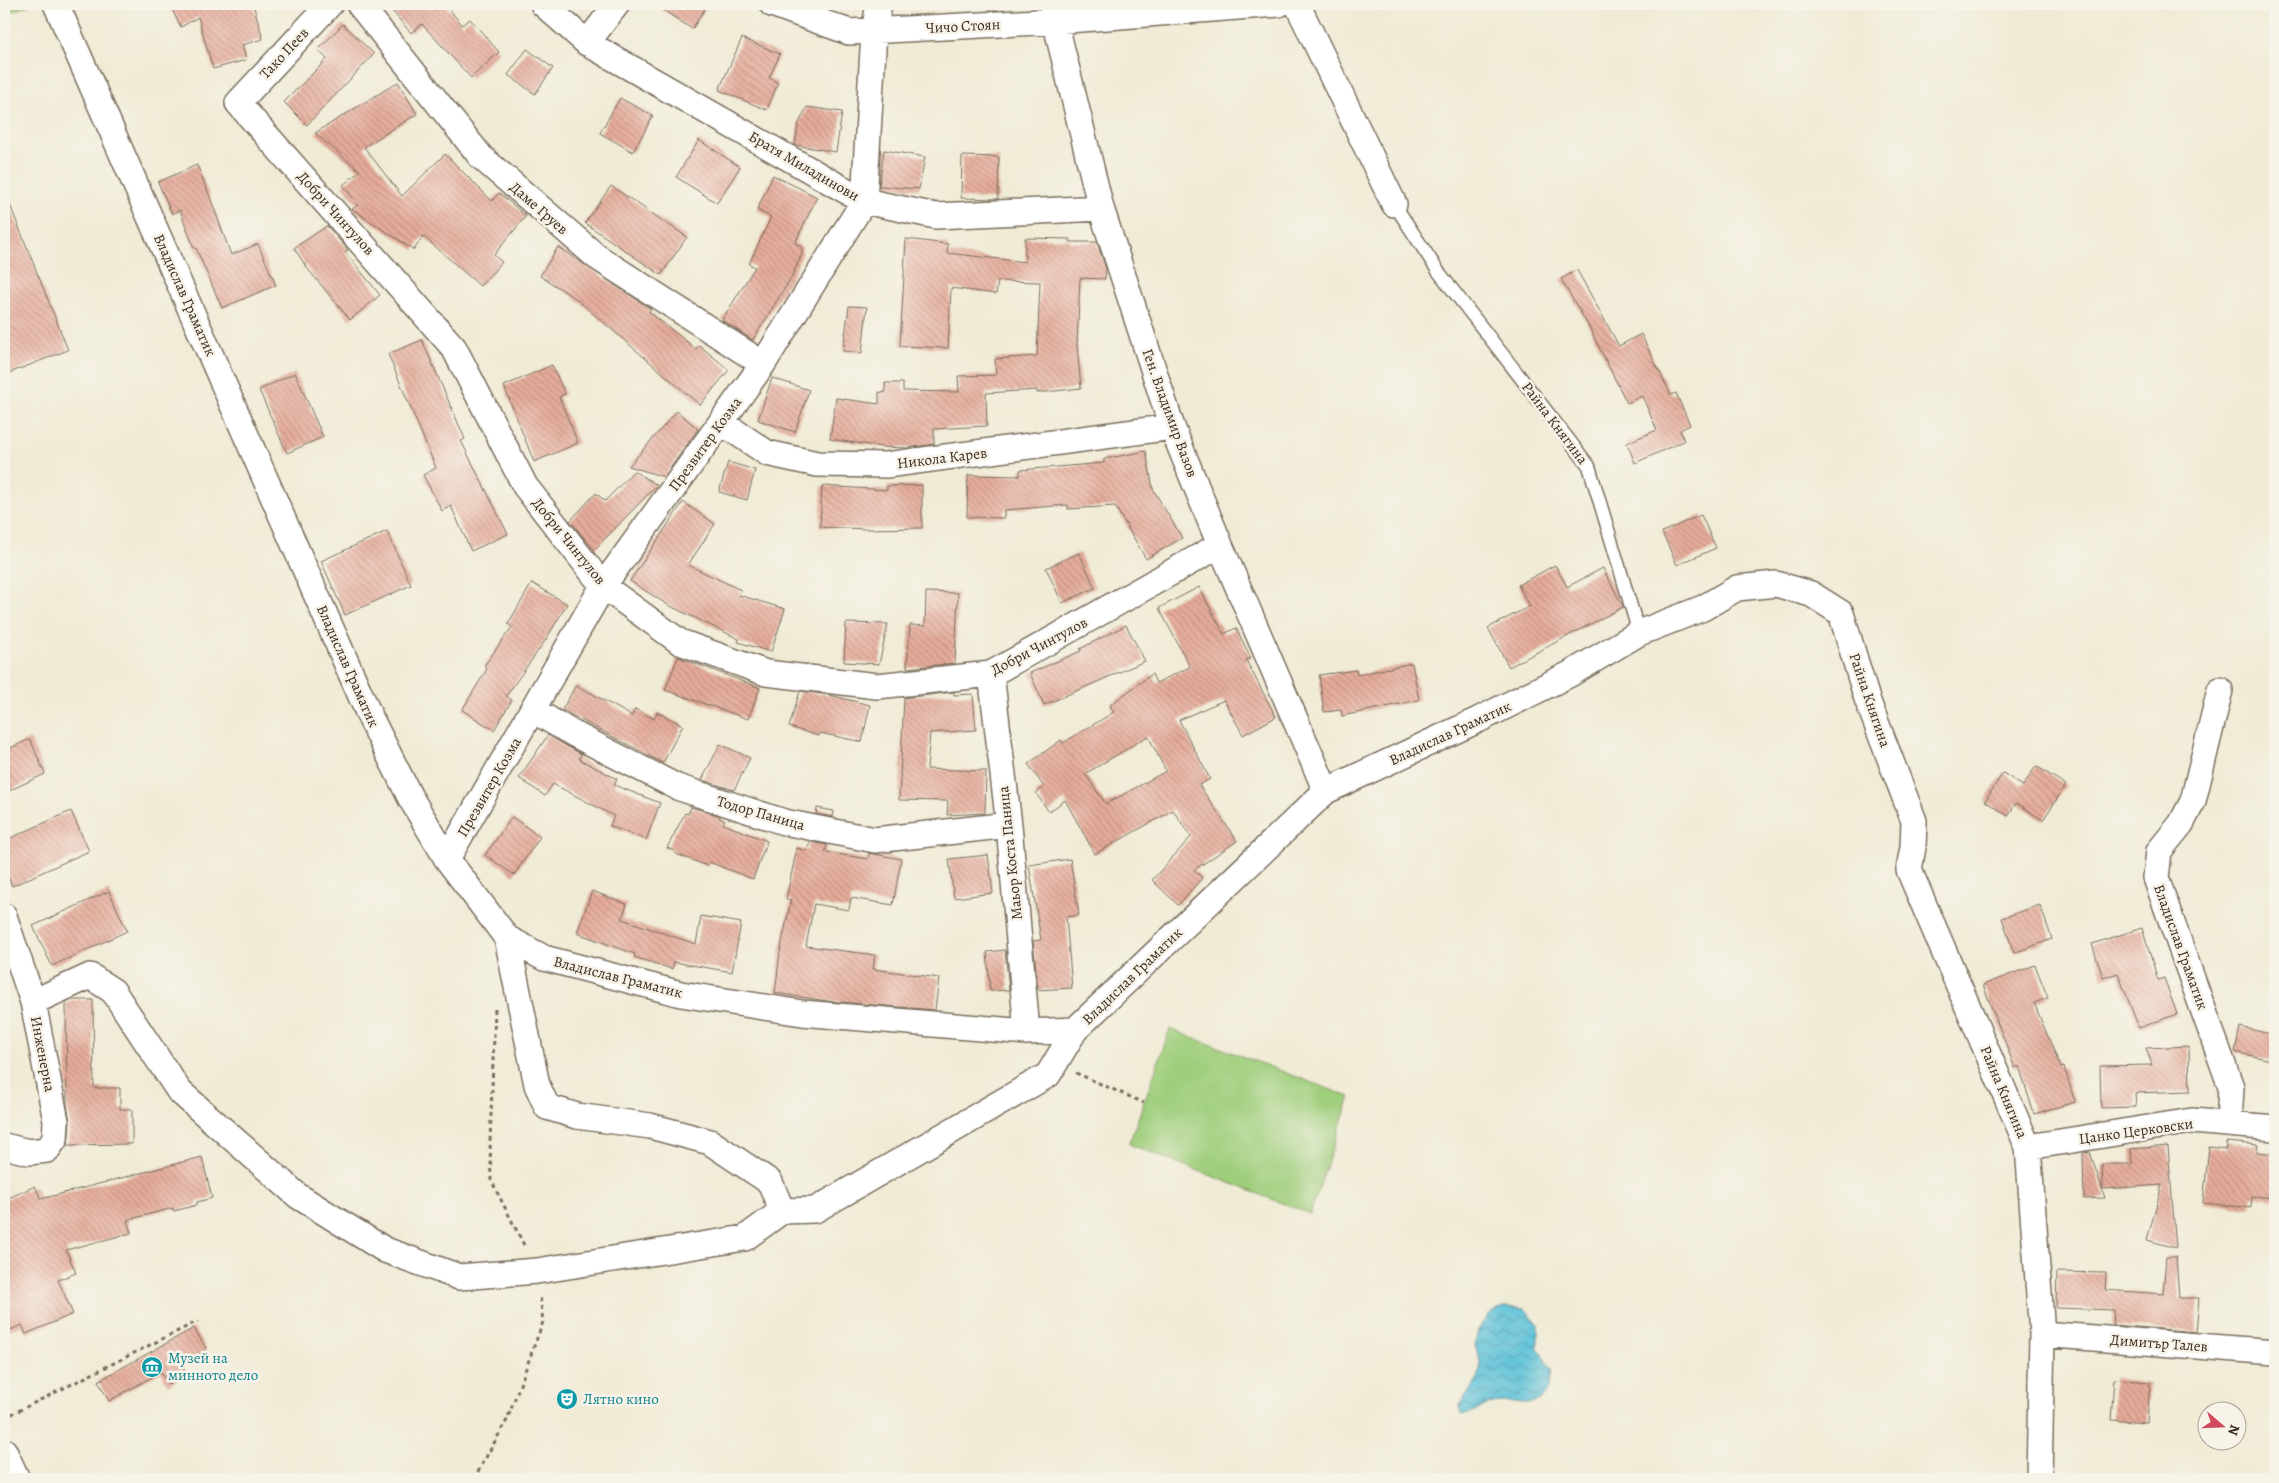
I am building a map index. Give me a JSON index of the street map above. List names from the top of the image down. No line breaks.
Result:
{"streets":{"street":["Чичо Стоян","Тако Пеев","Братя Миладинови","Даме Груев","Добри Чинтулов","Владислав Граматик","Ген. Владимир Вазов","Райна Княгина","Презвитер Козма","Никола Карев","Тодор Паница","Маьор Коста Паница","Инженерна","Цанко Церковски","Димитър Талев"]},"crossings":[["Чичо Стоян","Ген. Владимир Вазов"],["Чичо Стоян","Презвитер Козма"],["Тако Пеев","Добри Чинтулов"],["Братя Миладинови","Ген. Владимир Вазов"],["Братя Миладинови","Презвитер Козма"],["Даме Груев","Презвитер Козма"],["Добри Чинтулов","Ген. Владимир Вазов"],["Добри Чинтулов","Презвитер Козма"],["Добри Чинтулов","Маьор Коста Паница"],["Владислав Граматик","Ген. Владимир Вазов"],["Владислав Граматик","Райна Княгина"],["Владислав Граматик","Презвитер Козма"],["Владислав Граматик","Маьор Коста Паница"],["Владислав Граматик","Цанко Церковски"],["Ген. Владимир Вазов","Никола Карев"],["Райна Княгина","Цанко Церковски"],["Райна Княгина","Димитър Талев"],["Презвитер Козма","Никола Карев"],["Презвитер Козма","Тодор Паница"],["Тодор Паница","Маьор Коста Паница"]],"places":{"museum":["Музей на минното дело"],"theatre":["Лятно кино"]},"north":"right"}
